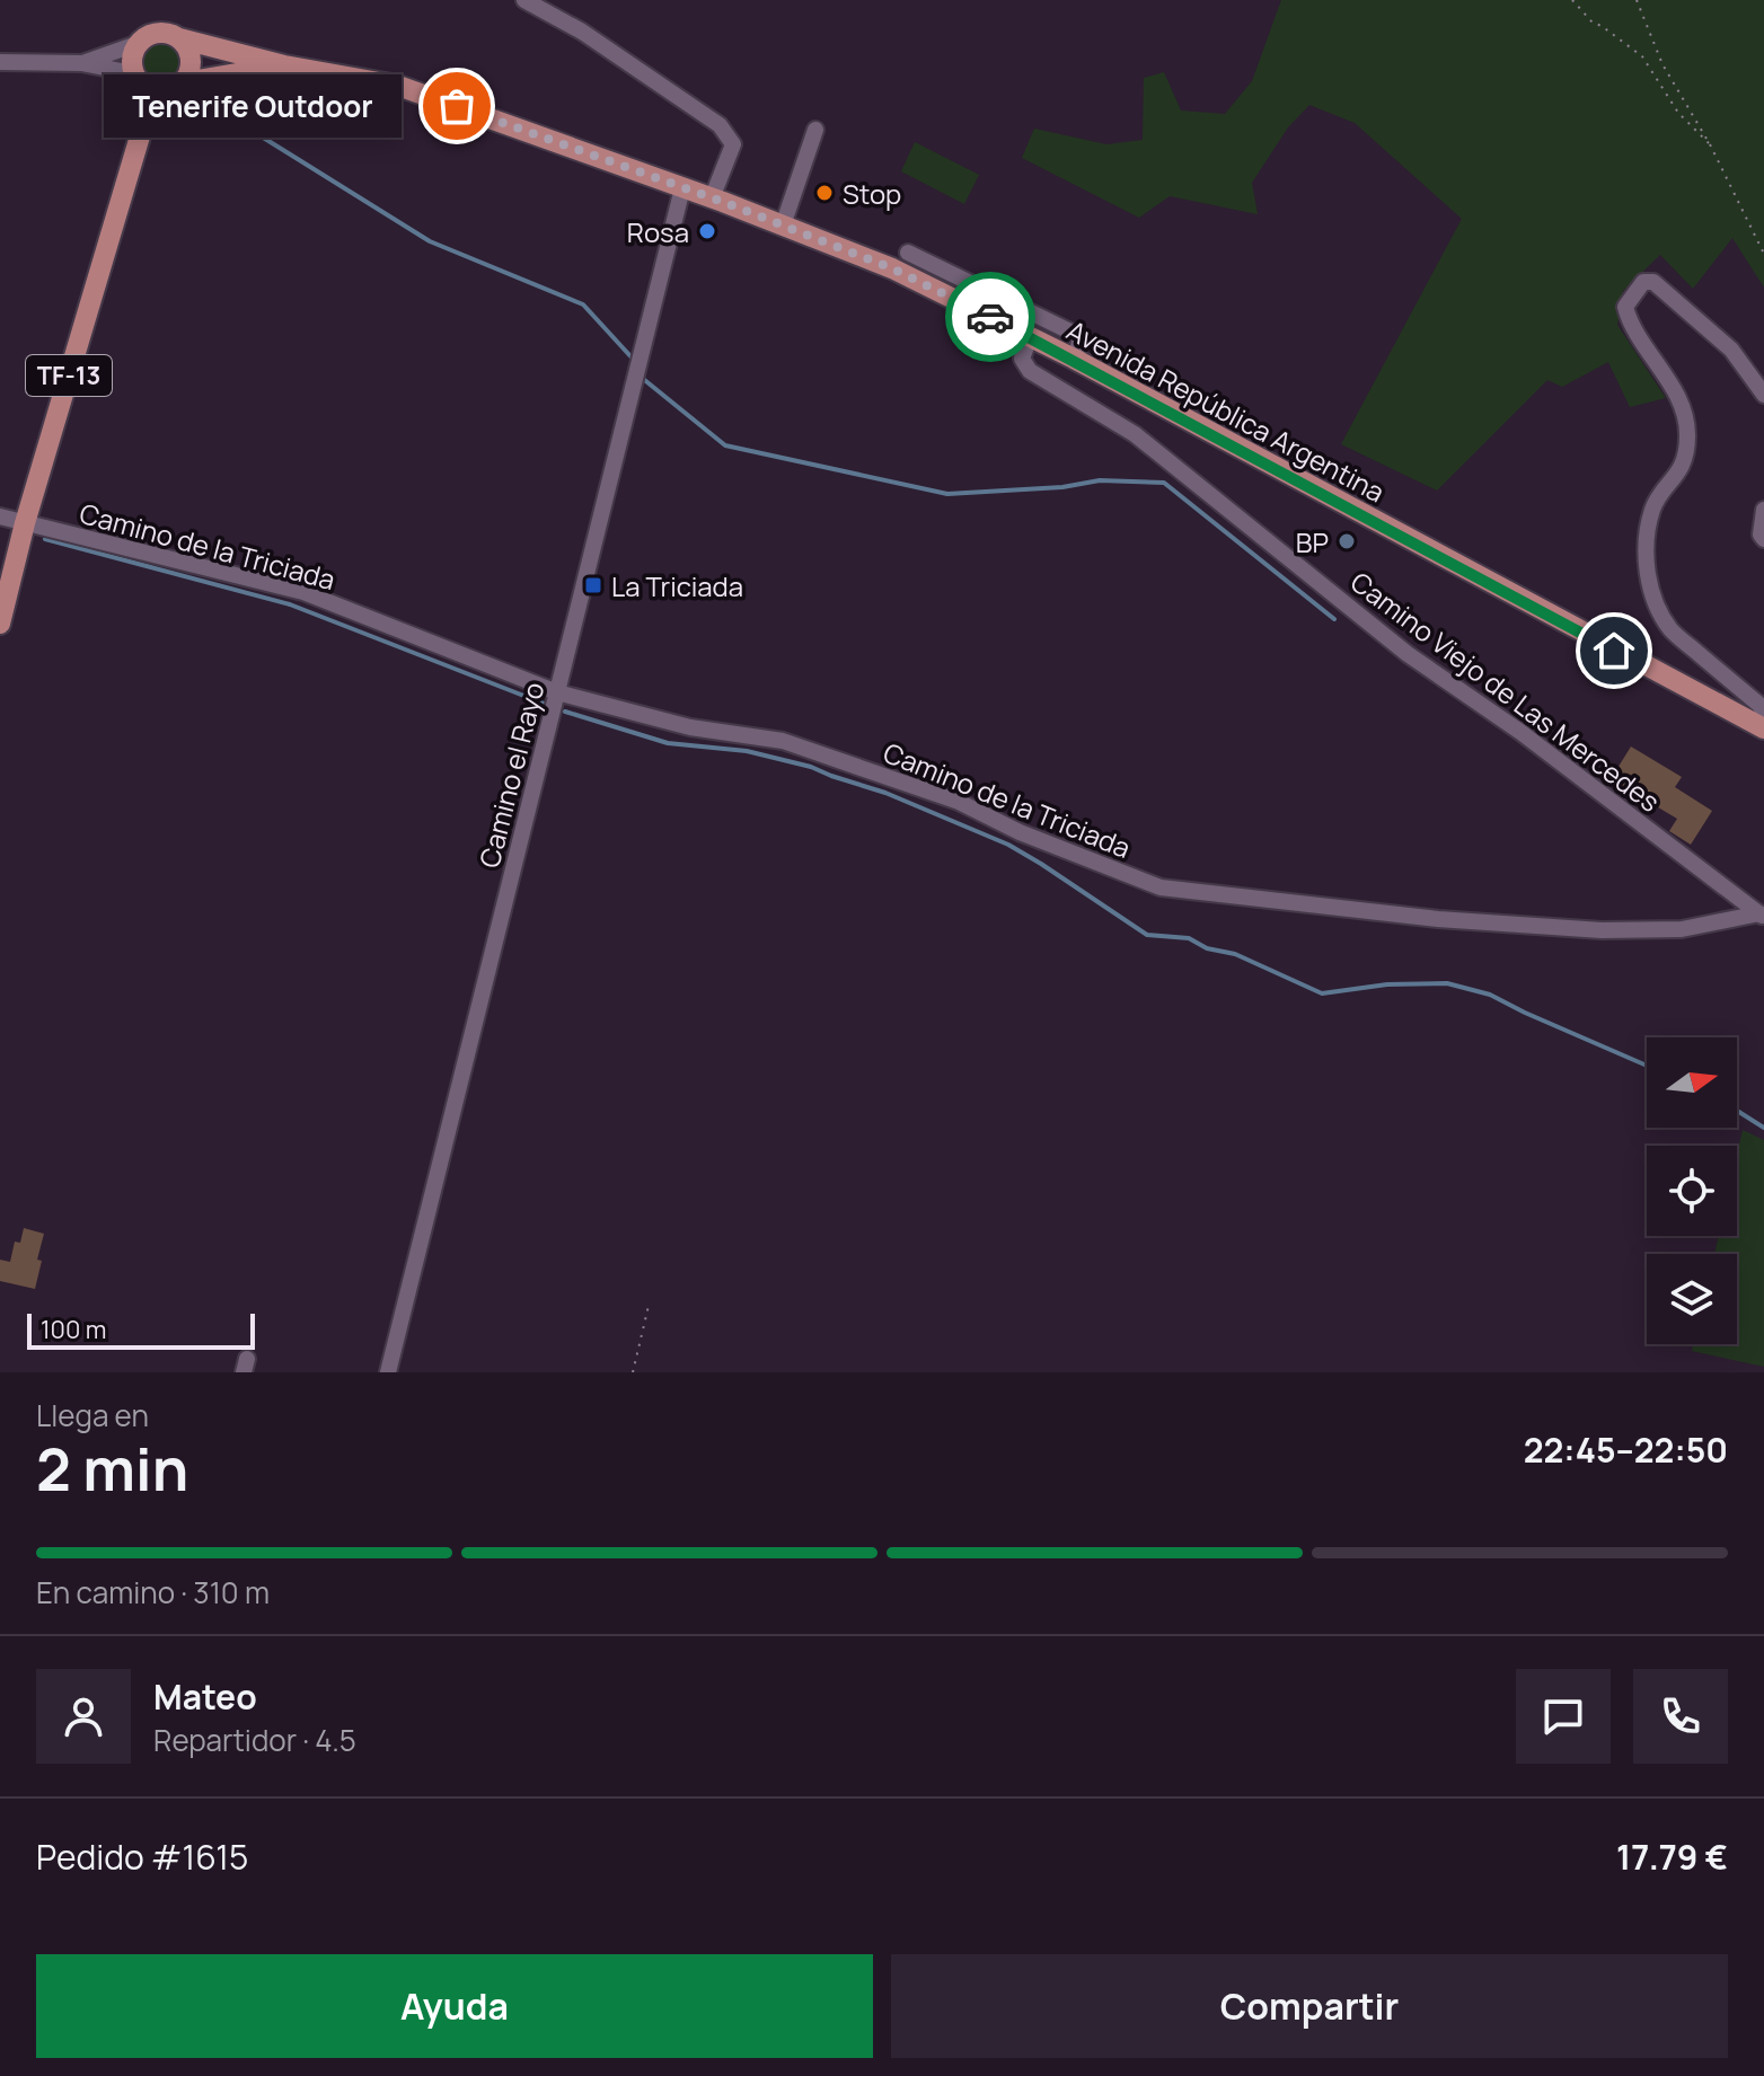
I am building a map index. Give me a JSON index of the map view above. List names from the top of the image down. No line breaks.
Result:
{"streets":{"main road":["TF-13","Avenida República Argentina"],"street":["Camino de la Triciada","Camino Viejo de Las Mercedes","Camino el Rayo"]},"crossings":[["TF-13","Avenida República Argentina"],["TF-13","Camino de la Triciada"],["Avenida República Argentina","Camino Viejo de Las Mercedes"],["Avenida República Argentina","Camino el Rayo"],["Camino de la Triciada","Camino Viejo de Las Mercedes"],["Camino de la Triciada","Camino el Rayo"]],"places":{"other":["Tenerife Outdoor","Stop","Rosa","BP"],"transit":["La Triciada"]},"scale_bar":"100 m","north":"right","page":{"bubble":"Tenerife Outdoor","scale":"100 m","heading":["2 min","Llega en","22:45–22:50"],"panel":["Mateo","Repartidor · 4.5","Pedido #1615","17.79 €"],"bar":"En camino · 310 m","buttons":["Ayuda","Compartir"]}}
